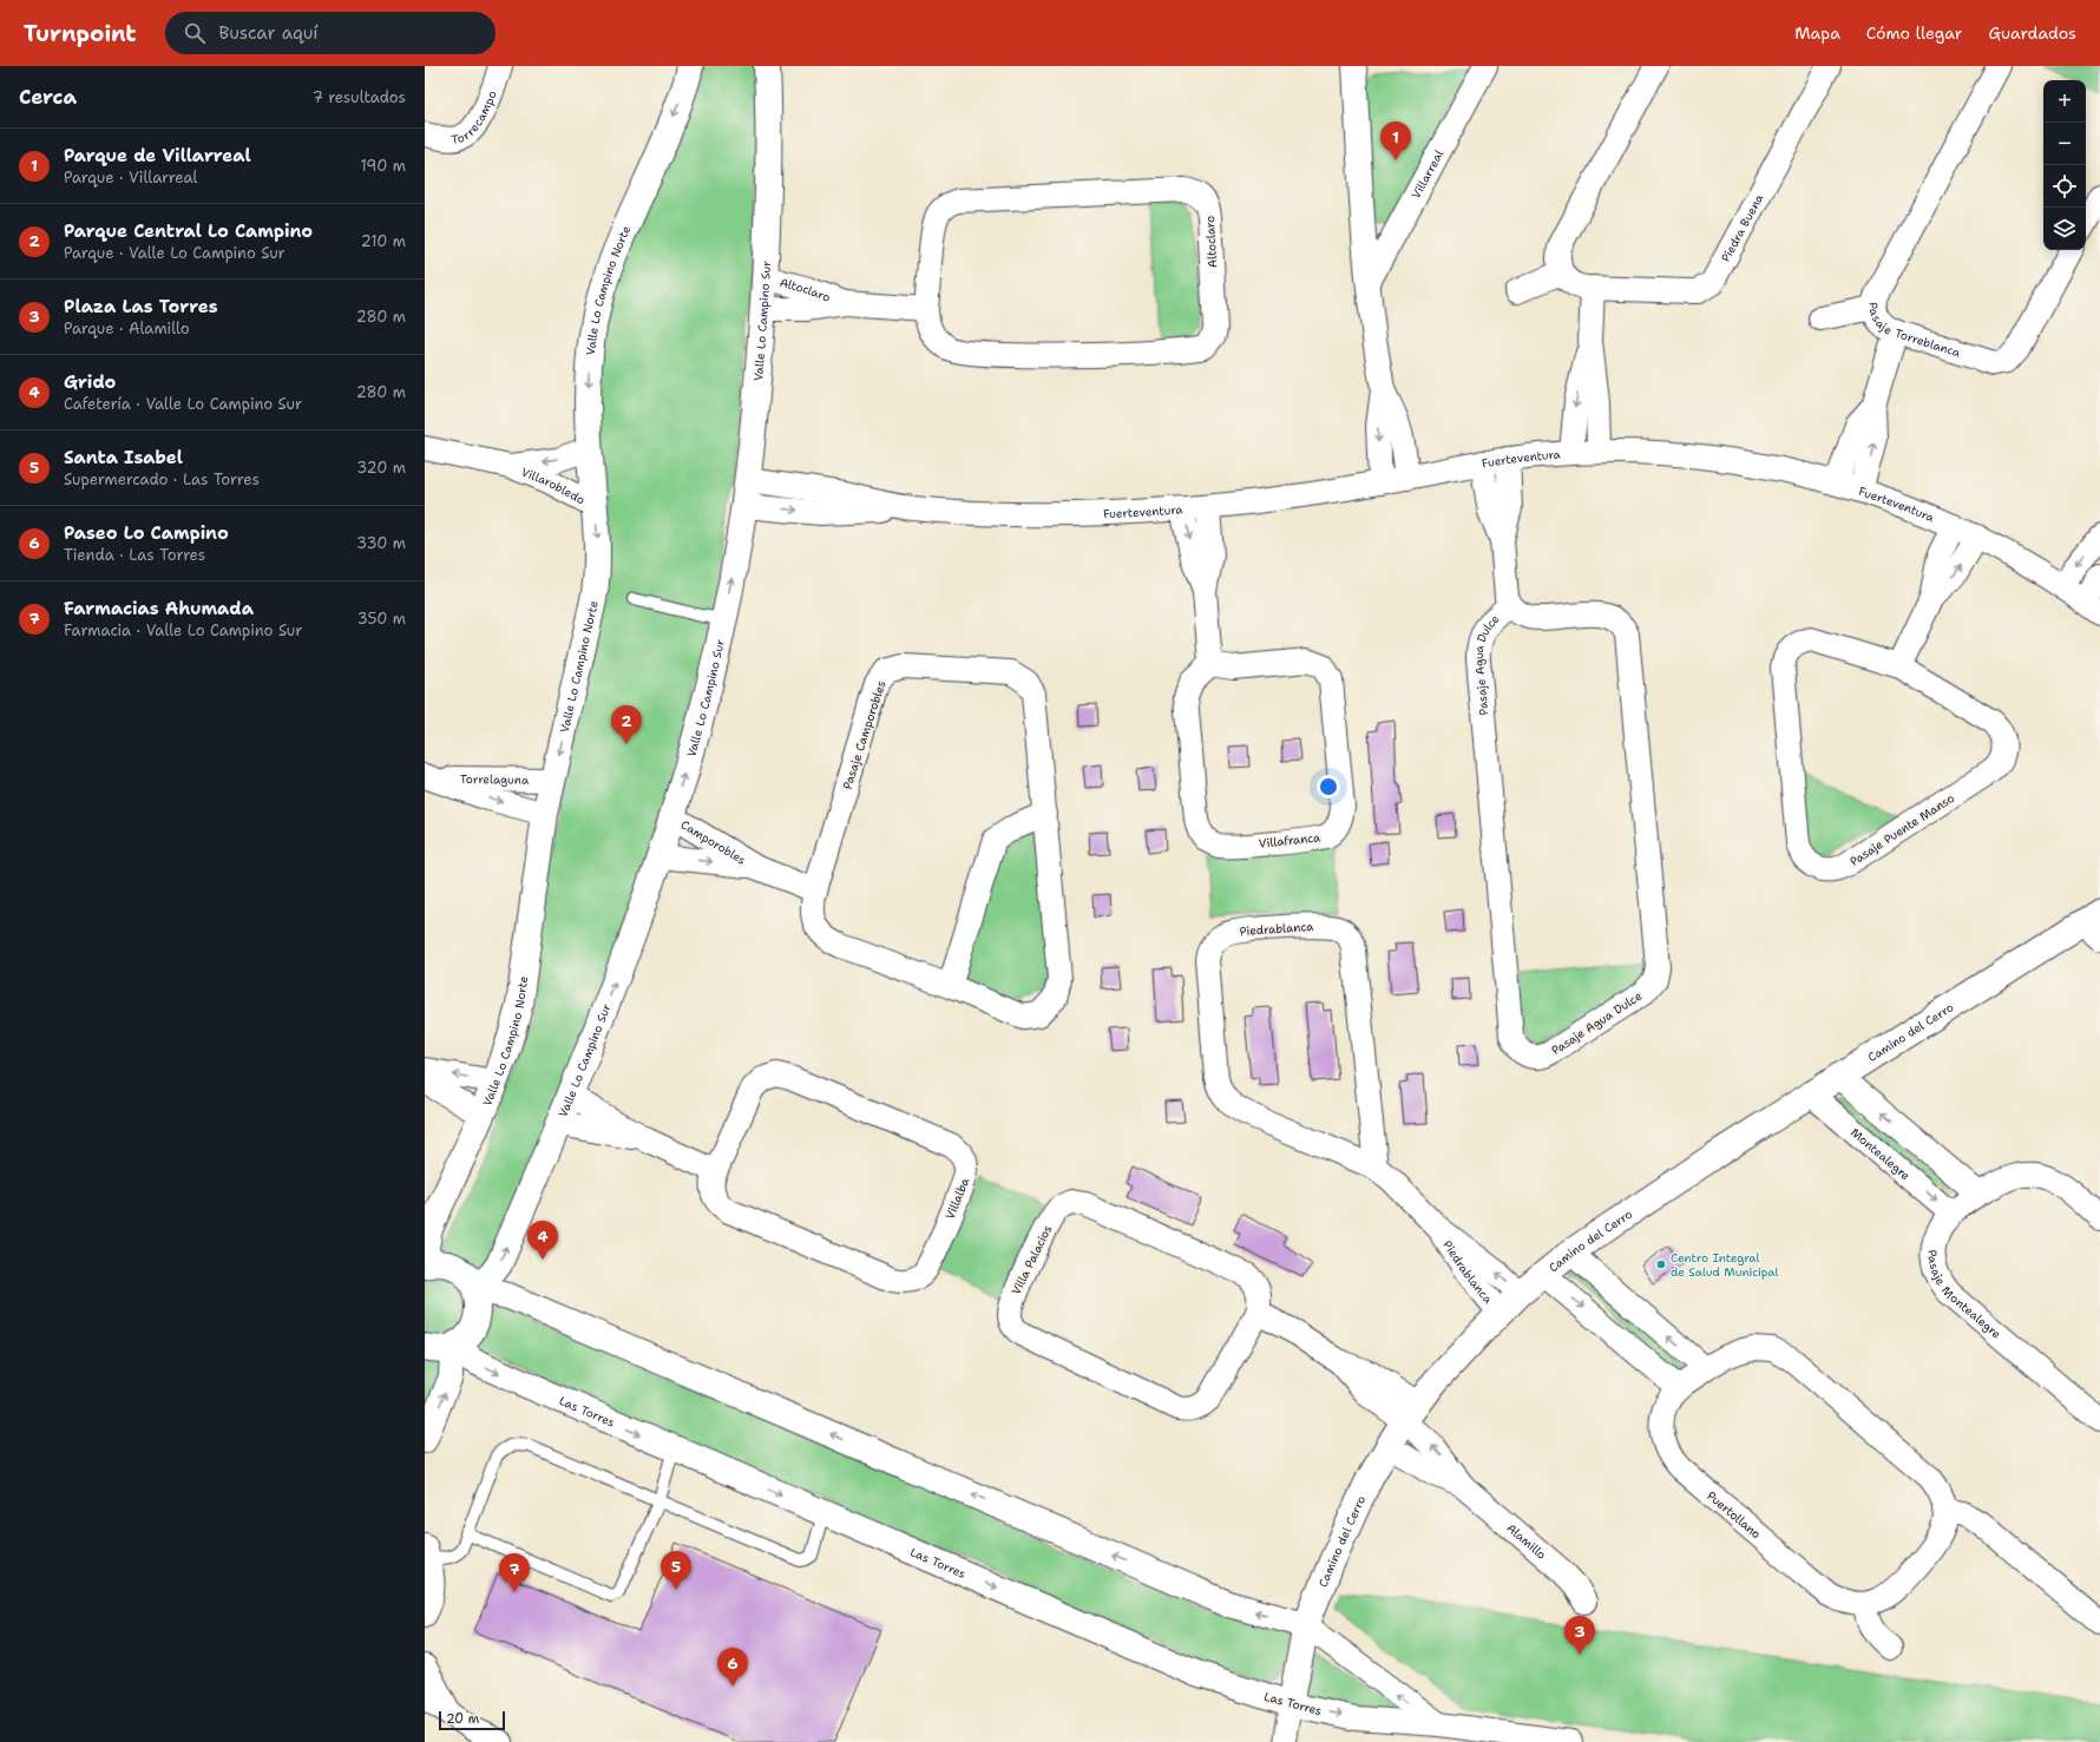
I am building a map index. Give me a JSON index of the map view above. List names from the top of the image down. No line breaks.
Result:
{"streets":{"street":["Torrecampo","Villarreal","Piedra Buena","Altoclaro","Valle Lo Campino Norte","Valle Lo Campino Sur","Pasaje Torreblanca","Fuerteventura","Villarobledo","Pasaje Agua Dulce","Pasaje Camporobles","Torrelaguna","Pasaje Puente Manso","Villafranca","Camporobles","Piedrablanca","Camino del Cerro","Montealegre","Villalba","Villa Palacios","Pasaje Montealegre","Las Torres","Puertollano","Alamillo"]},"crossings":[["Altoclaro","Valle Lo Campino Sur"],["Valle Lo Campino Norte","Villarobledo"],["Valle Lo Campino Norte","Torrelaguna"],["Valle Lo Campino Sur","Fuerteventura"],["Valle Lo Campino Sur","Camporobles"],["Valle Lo Campino Sur","Las Torres"],["Fuerteventura","Pasaje Agua Dulce"],["Pasaje Camporobles","Camporobles"],["Piedrablanca","Camino del Cerro"],["Camino del Cerro","Montealegre"],["Camino del Cerro","Las Torres"],["Camino del Cerro","Alamillo"],["Montealegre","Pasaje Montealegre"]],"one_way":["Valle Lo Campino Norte","Valle Lo Campino Sur"],"places":["Centro Integral de Salud Municipal"],"scale_bar":"20 m","page":{"header":"Turnpoint","search":"Buscar aquí","nav":["Mapa","Cómo llegar","Guardados"],"heading":["Cerca","7 resultados"],"map_buttons":["+","−"],"pins":["1","2","4","5","7","3","6"],"list":[{"mark":"1","name":"Parque de Villarreal","note":"Parque · Villarreal","value":"190 m"},{"mark":"2","name":"Parque Central Lo Campino","note":"Parque · Valle Lo Campino Sur","value":"210 m"},{"mark":"3","name":"Plaza Las Torres","note":"Parque · Alamillo","value":"280 m"},{"mark":"4","name":"Grido","note":"Cafetería · Valle Lo Campino Sur","value":"280 m"},{"mark":"5","name":"Santa Isabel","note":"Supermercado · Las Torres","value":"320 m"},{"mark":"6","name":"Paseo Lo Campino","note":"Tienda · Las Torres","value":"330 m"},{"mark":"7","name":"Farmacias Ahumada","note":"Farmacia · Valle Lo Campino Sur","value":"350 m"}],"scale":"20 m"}}
